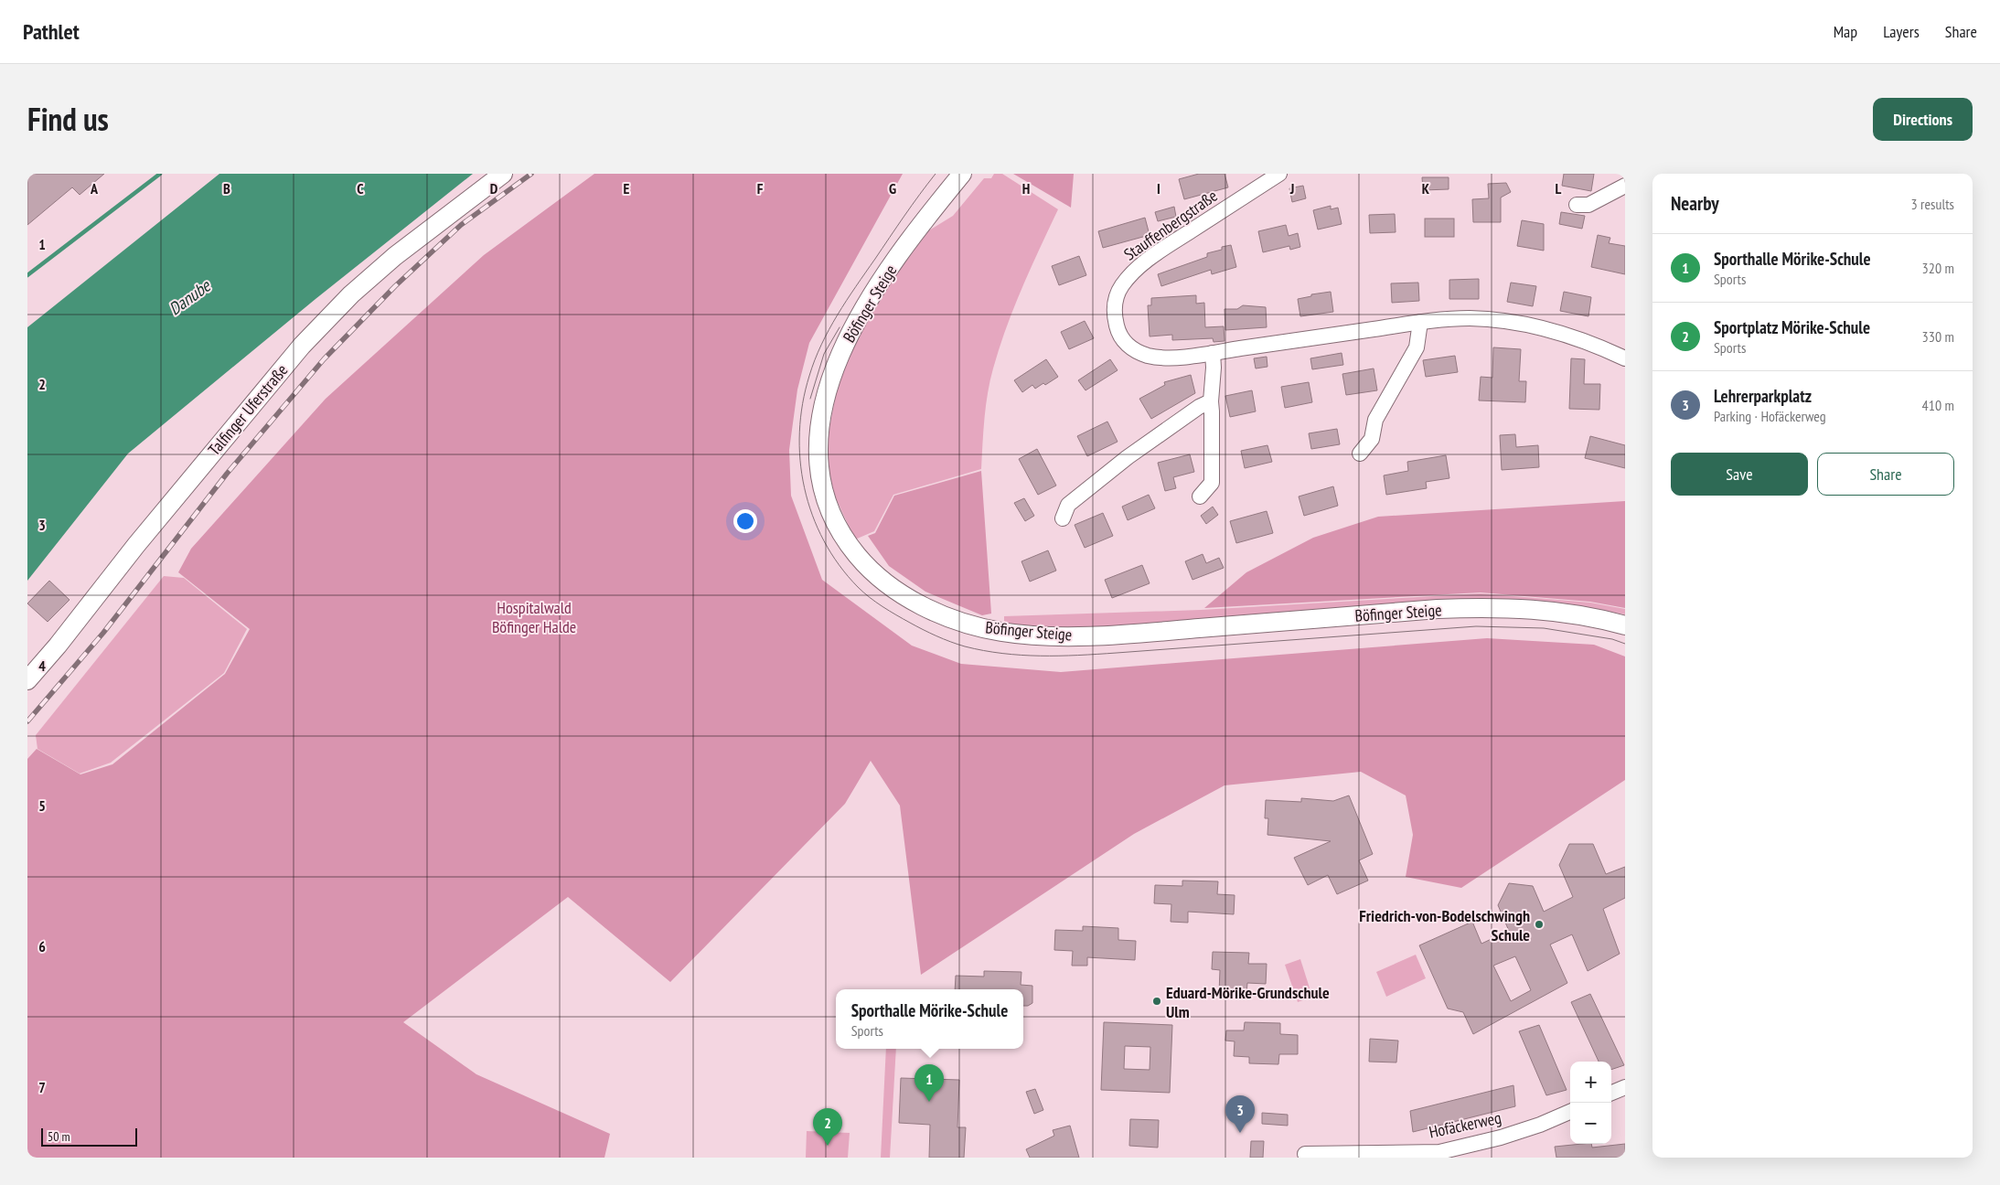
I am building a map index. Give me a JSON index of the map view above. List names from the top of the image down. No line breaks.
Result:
{"streets":{"street":["Stauffenbergstraße","Böfinger Steige","Talfinger Uferstraße","Hofäckerweg"]},"water":["Danube"],"parks":["Hospitalwald Böfinger Halde"],"places":["Friedrich-von-Bodelschwingh Schule","Eduard-Mörike-Grundschule Ulm"],"scale_bar":"50 m","page":{"header":"Pathlet","nav":["Map","Layers","Share"],"title":"Find us","buttons":["Directions",["Save","Share"]],"heading":["Nearby","3 results"],"list":[{"mark":"1","name":"Sporthalle Mörike-Schule","note":"Sports","value":"320 m"},{"mark":"2","name":"Sportplatz Mörike-Schule","note":"Sports","value":"330 m"},{"mark":"3","name":"Lehrerparkplatz","note":"Parking · Hofäckerweg","value":"410 m"}],"popup":["Sporthalle Mörike-Schule","Sports"],"map_buttons":["+","−"],"pins":["1","3","2"],"scale":"50 m"},"grid":{"columns":["A","B","C","D","E","F","G","H","I","J","K","L"],"rows":["1","2","3","4","5","6","7"]}}
